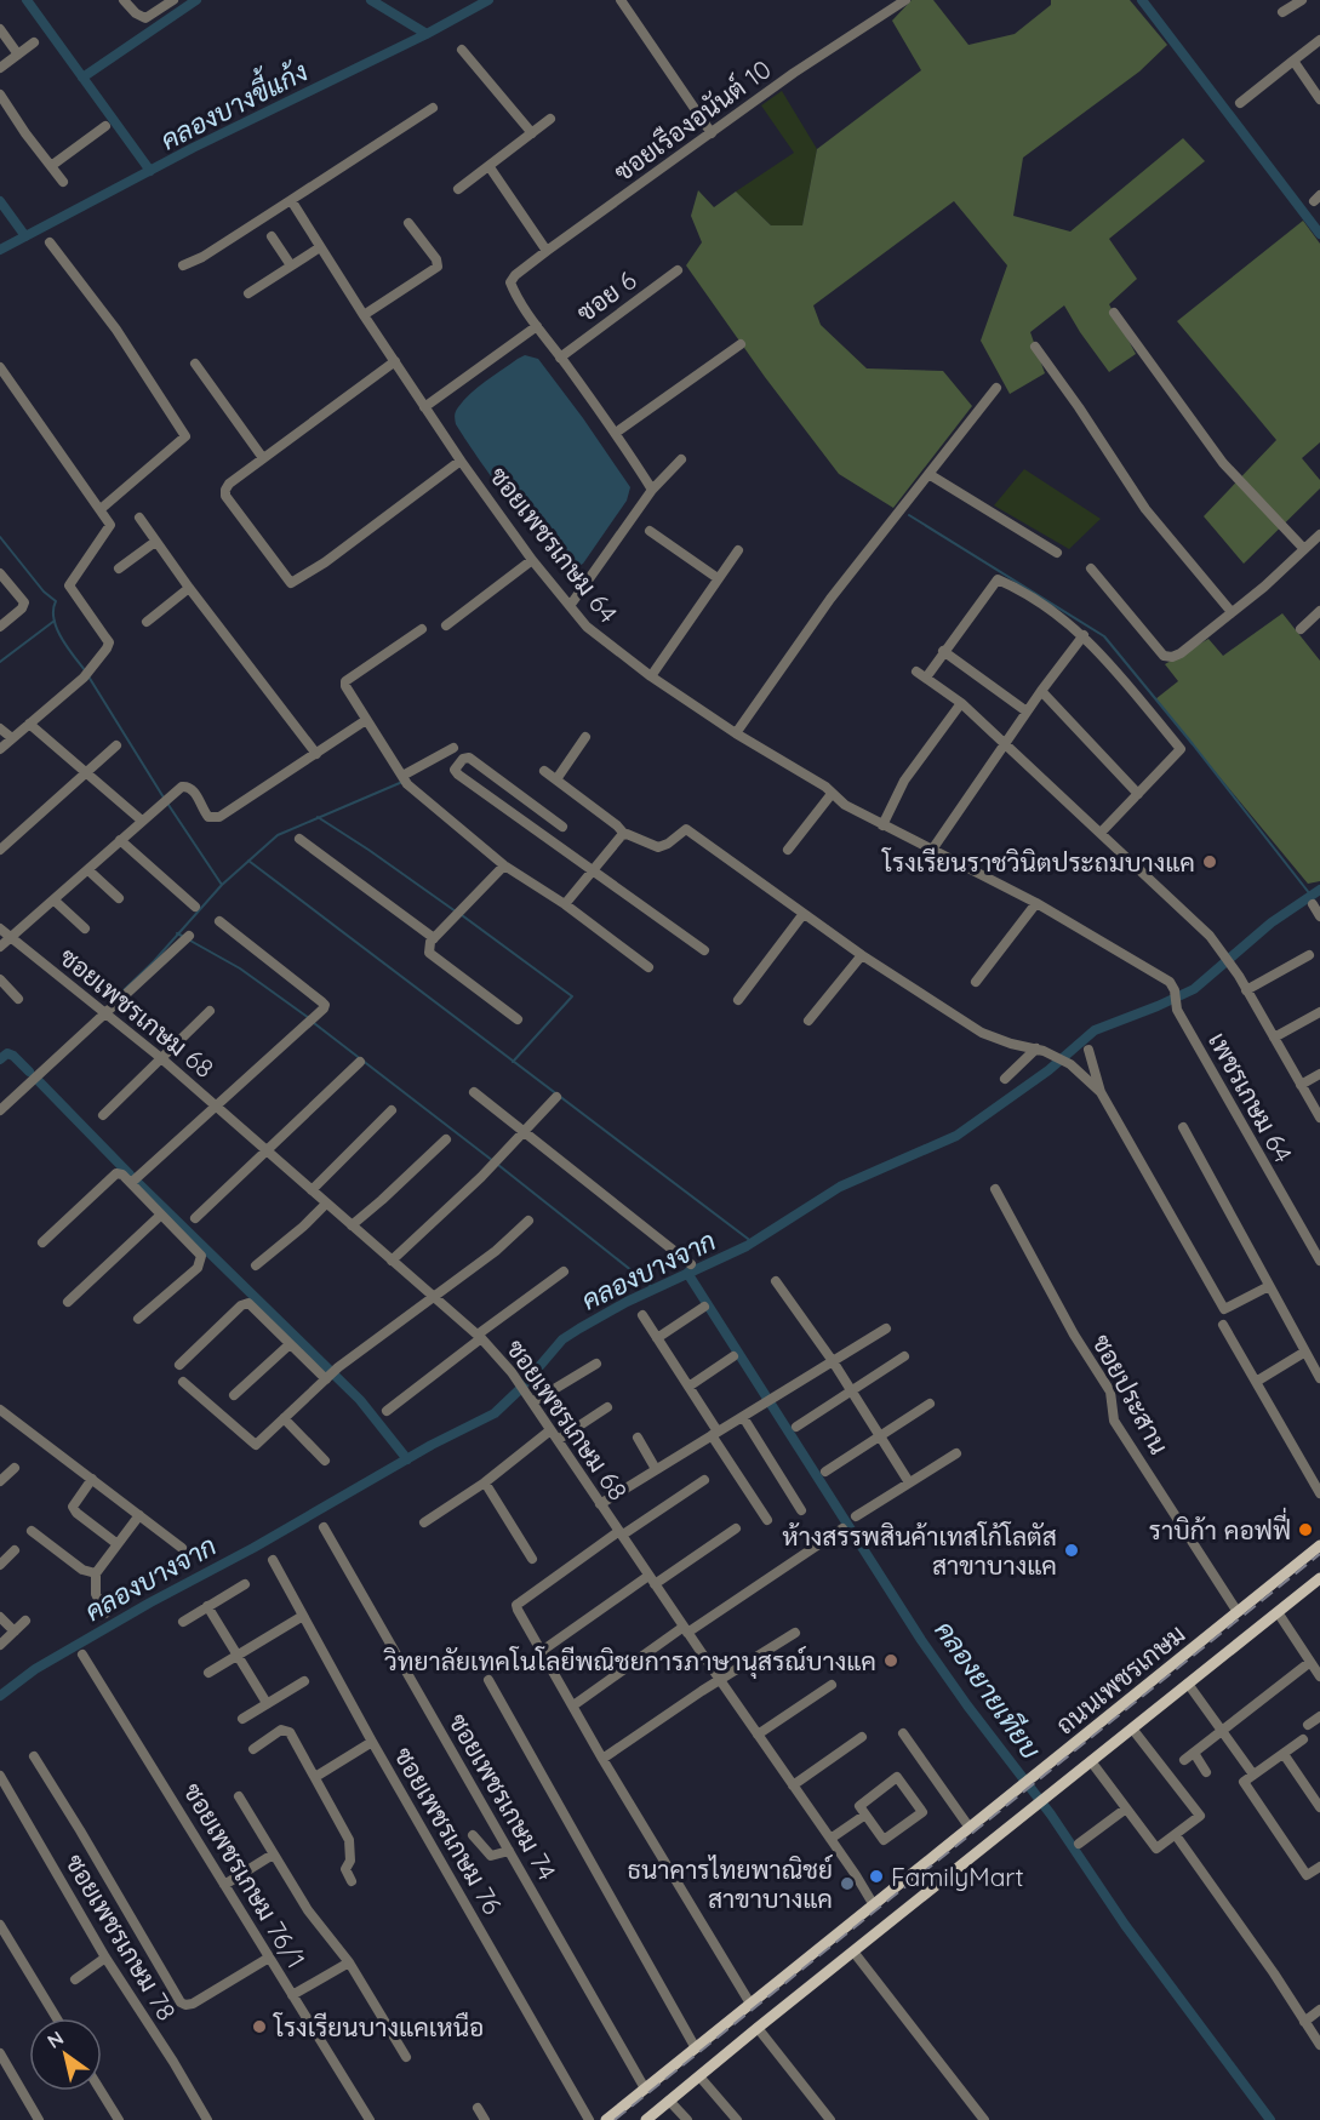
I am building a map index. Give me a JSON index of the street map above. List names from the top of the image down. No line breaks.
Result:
{"streets":{"main road":["ถนนเพชรเกษม"],"street":["ซอยเรืองอนันต์ 10","ซอย 6","ซอยเพชรเกษม 64","ซอยเพชรเกษม 68","เพชรเกษม 64","ซอยประสาน","ซอยเพชรเกษม 74","ซอยเพชรเกษม 76","ซอยเพชรเกษม 76/1","ซอยเพชรเกษม 78"]},"crossings":[["ซอยเพชรเกษม 64","เพชรเกษม 64"],["ซอยเพชรเกษม 68","ถนนเพชรเกษม"],["ซอยประสาน","ถนนเพชรเกษม"],["ถนนเพชรเกษม","ซอยเพชรเกษม 74"]],"water":["คลองบางขี้แก้ง","คลองบางจาก","คลองยายเทียบ"],"places":["โรงเรียนราชวินิตประถมบางแค","ราบิก้า คอฟฟี่","ห้างสรรพสินค้าเทสโก้โลตัส สาขาบางแค","วิทยาลัยเทคโนโลยีพณิชยการภาษานุสรณ์บางแค","FamilyMart","ธนาคารไทยพาณิชย์ สาขาบางแค","โรงเรียนบางแคเหนือ"],"north":"top left"}
